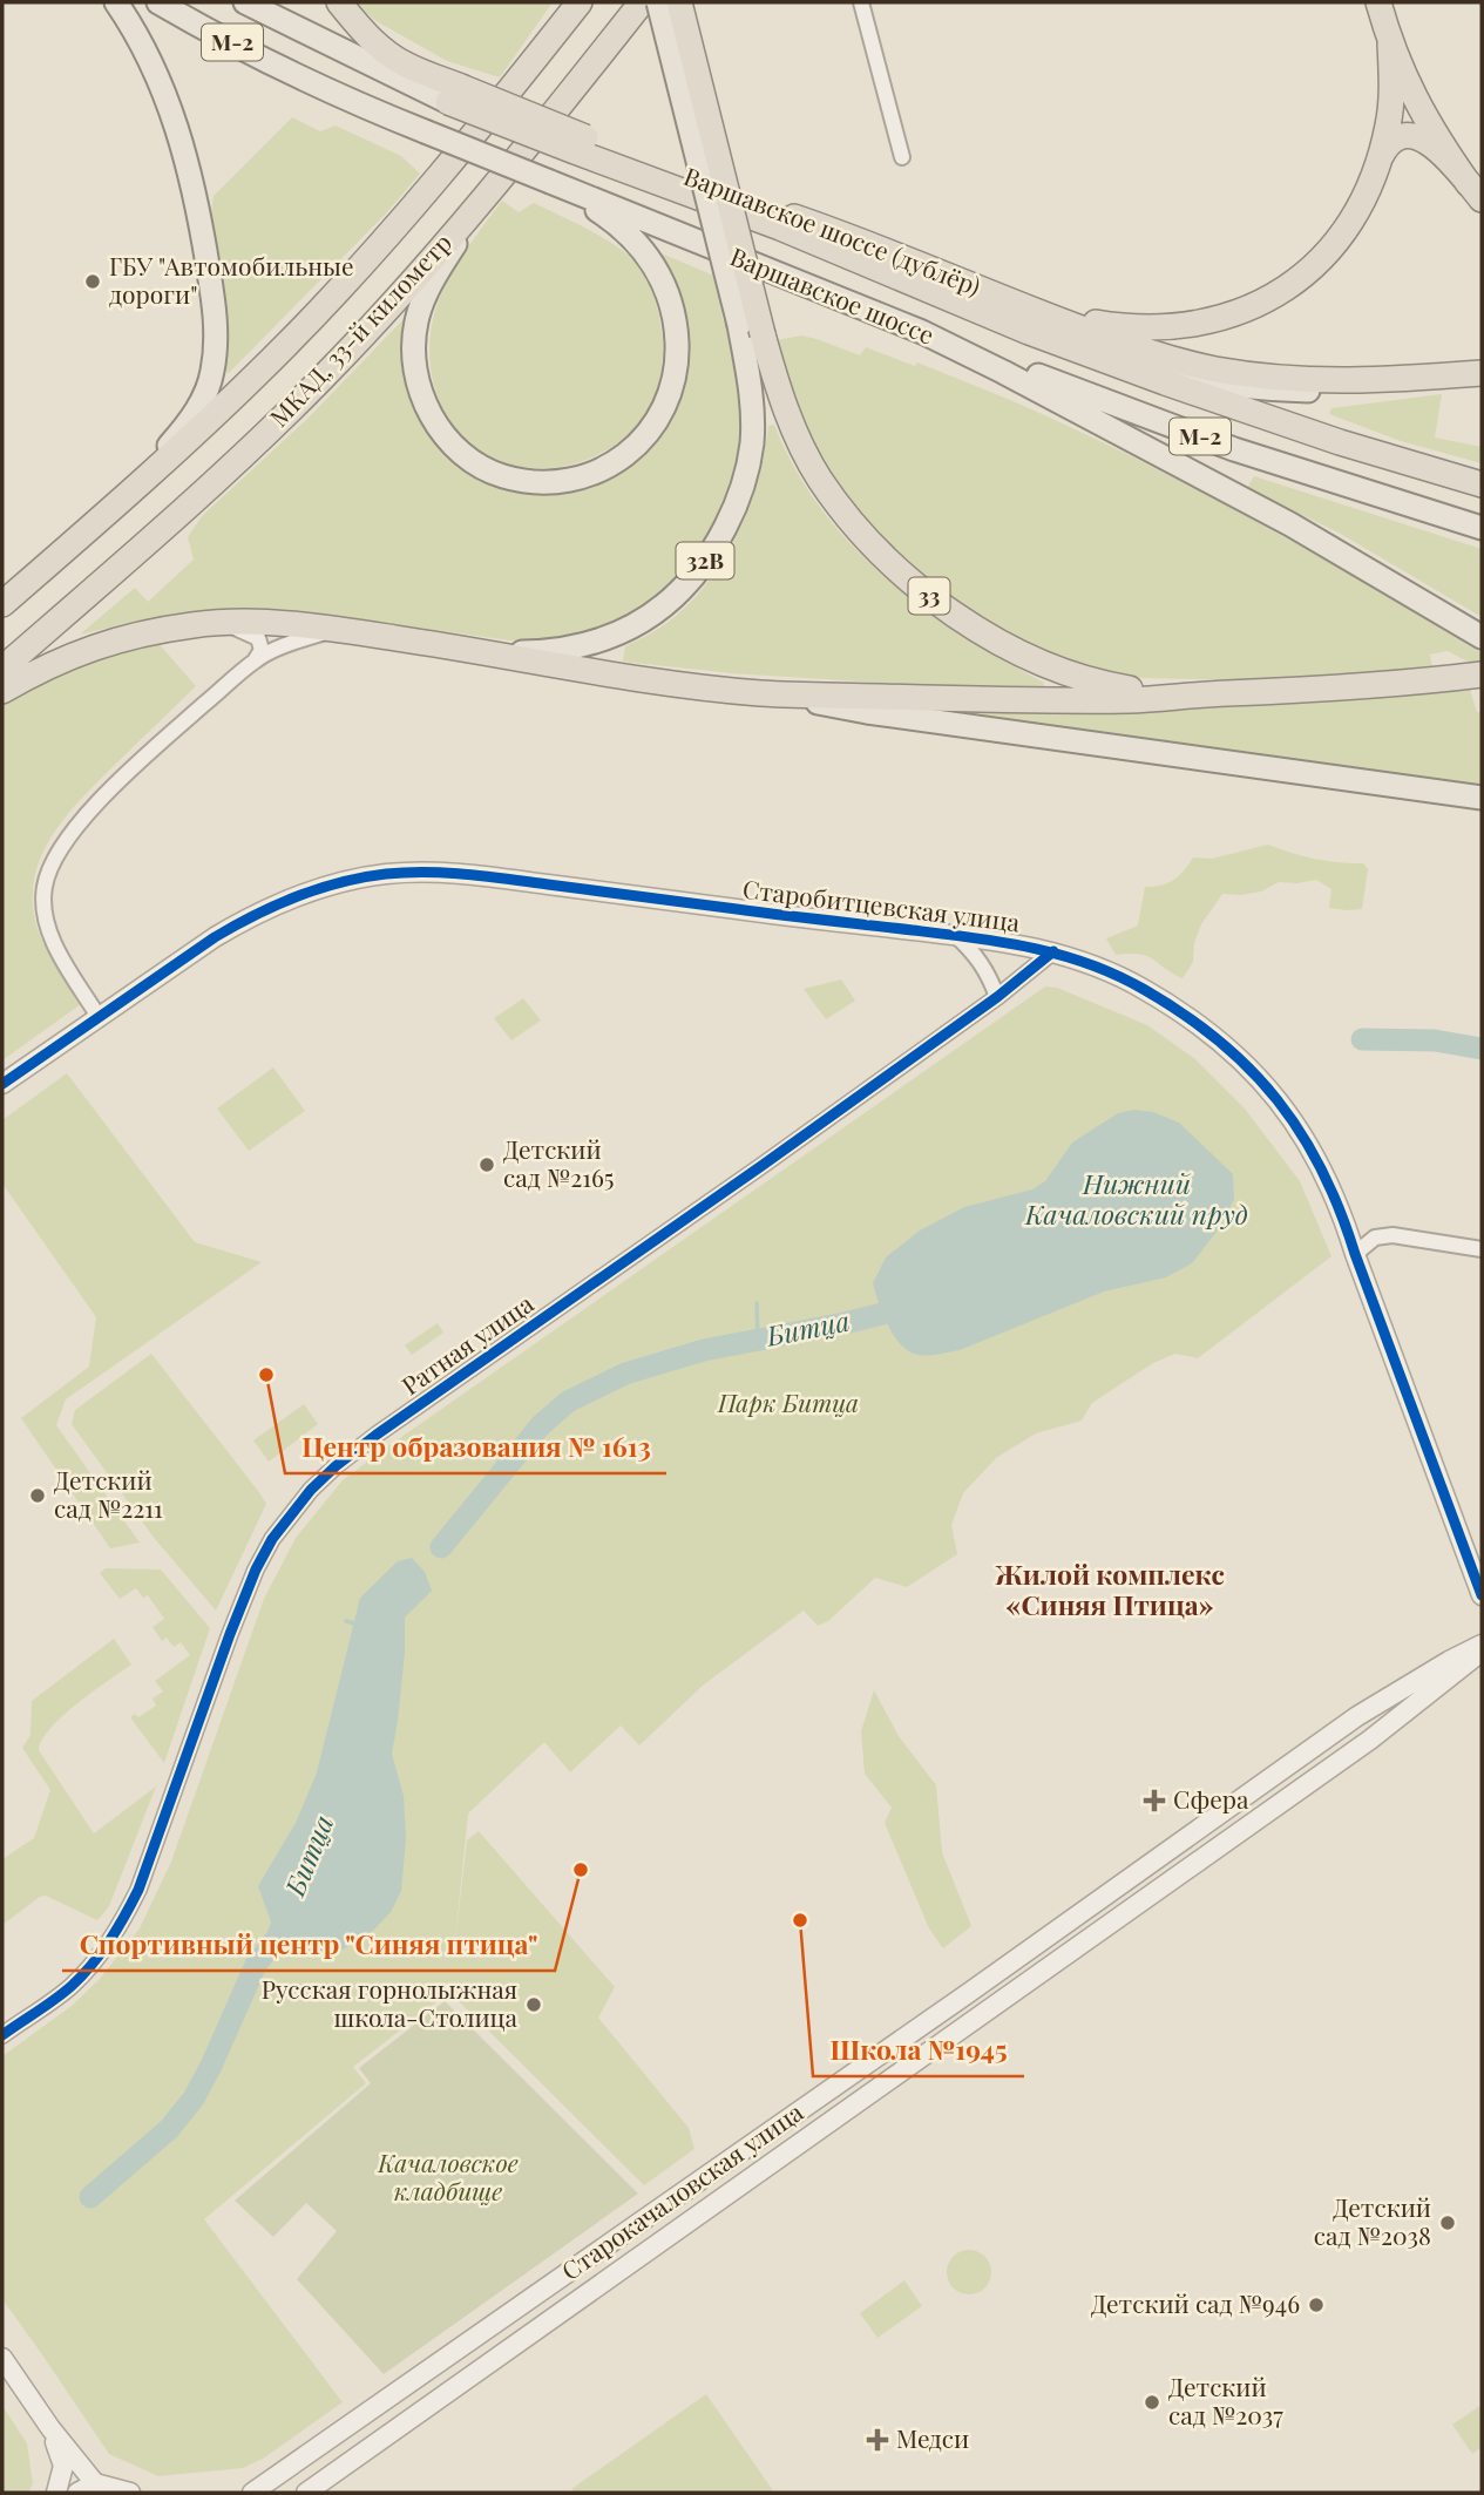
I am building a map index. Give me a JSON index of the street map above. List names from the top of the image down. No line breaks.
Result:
{"streets":{"highway":["М-2","Варшавское шоссе","МКАД, 33-й километр","32B","33"],"street":["Старобитцевская улица","Ратная улица","Старокачаловская улица"]},"crossings":[["М-2","Варшавское шоссе"],["32B","33"],["Старобитцевская улица","Ратная улица"]],"districts":["Жилой комплекс «Синяя Птица»"],"water":["Нижний Качаловский пруд","Битца"],"parks":["Парк Битца","Качаловское кладбище"],"places":{"other":["ГБУ \"Автомобильные дороги\"","Детский сад №2165","Центр образования № 1613","Детский сад №2211","Спортивный центр \"Синяя птица\"","Школа №1945","Русская горнолыжная школа-Столица","Детский сад №2038","Детский сад №946","Детский сад №2037"],"health":["Сфера","Медси"]}}
